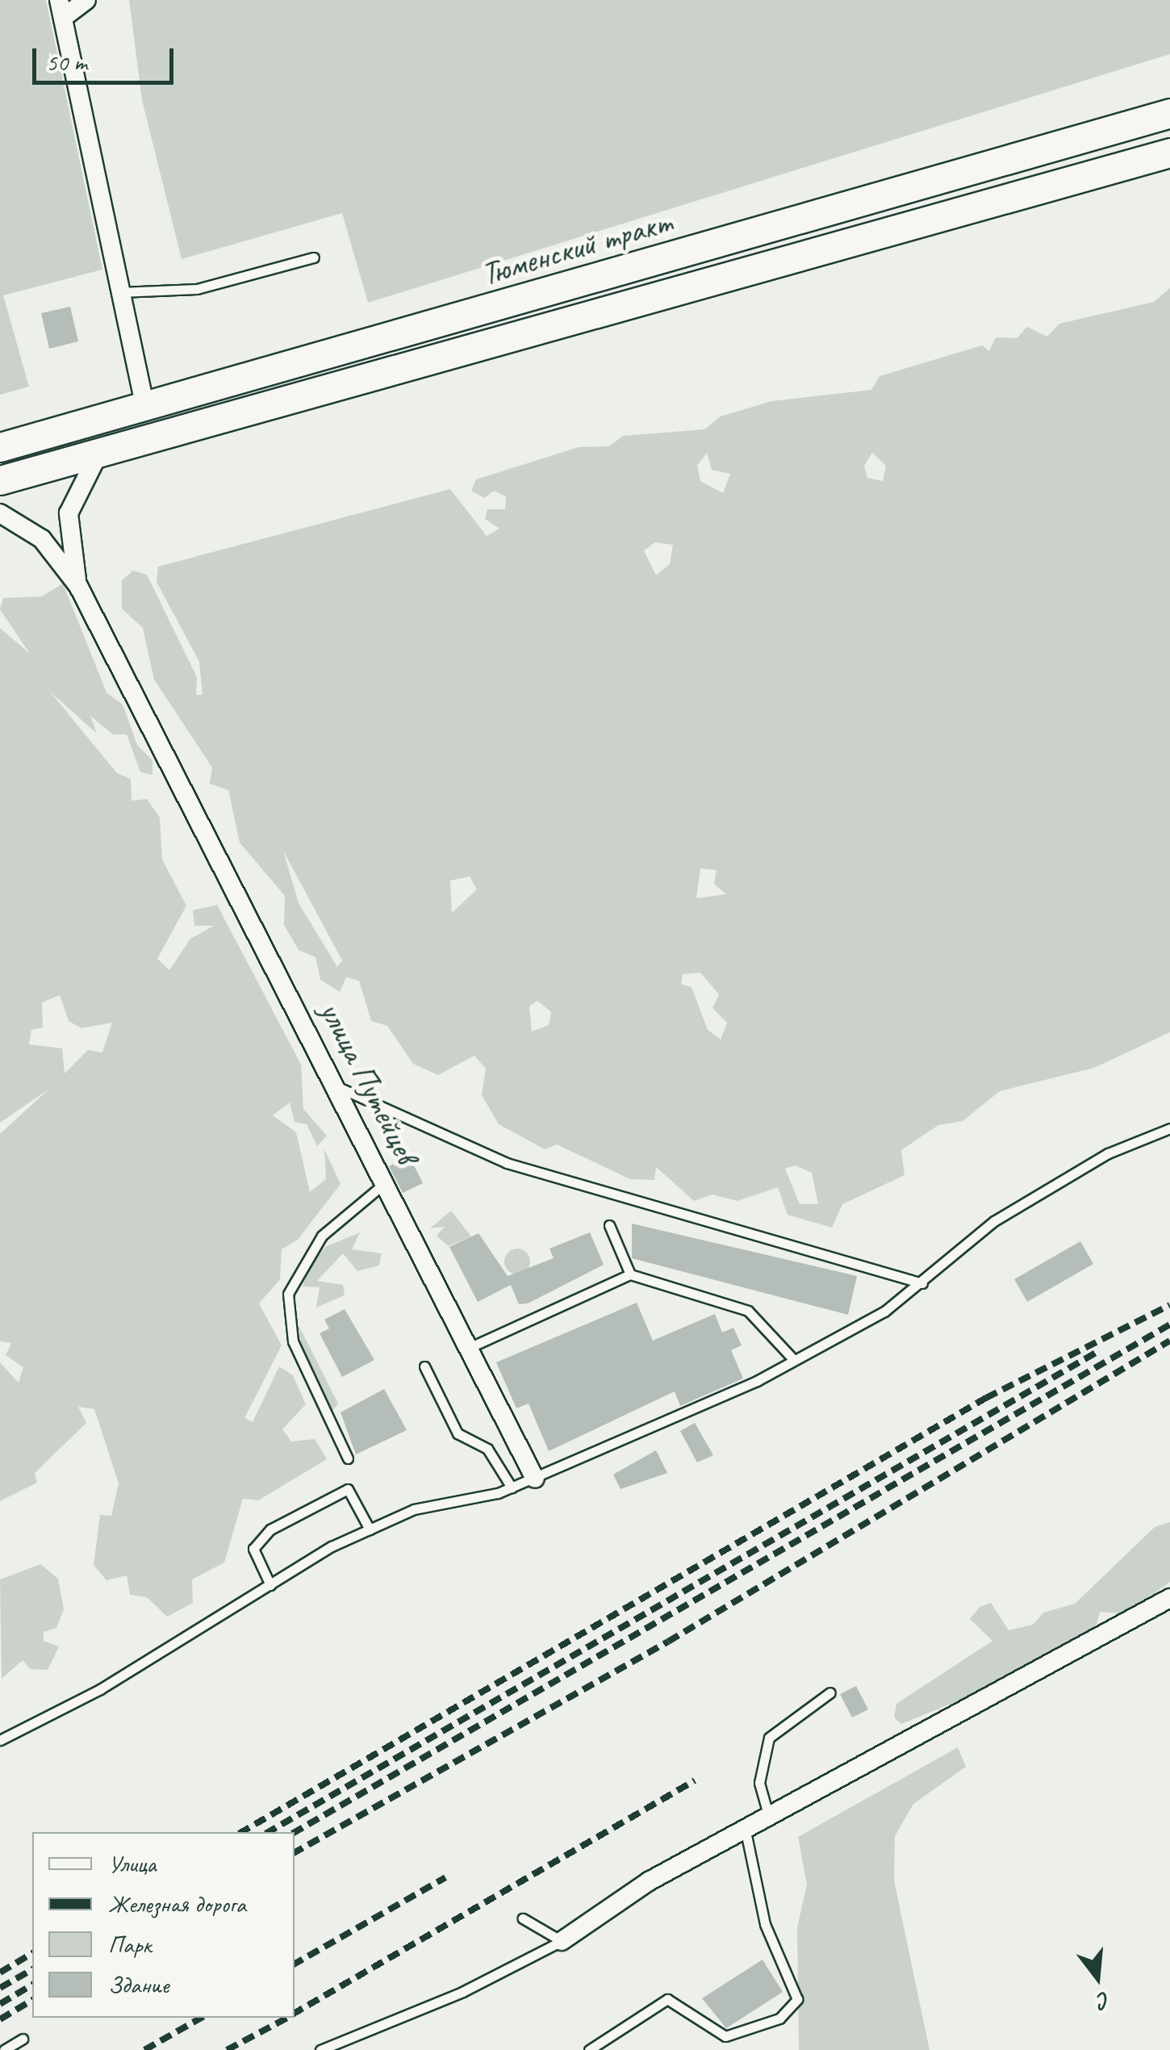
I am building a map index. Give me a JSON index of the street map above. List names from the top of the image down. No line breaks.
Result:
{"streets":{"main road":["Тюменский тракт"],"street":["улица Путейцев"]},"legend":["Улица","Железная дорога","Парк","Здание"],"scale_bar":"50 m","north":"bottom"}
